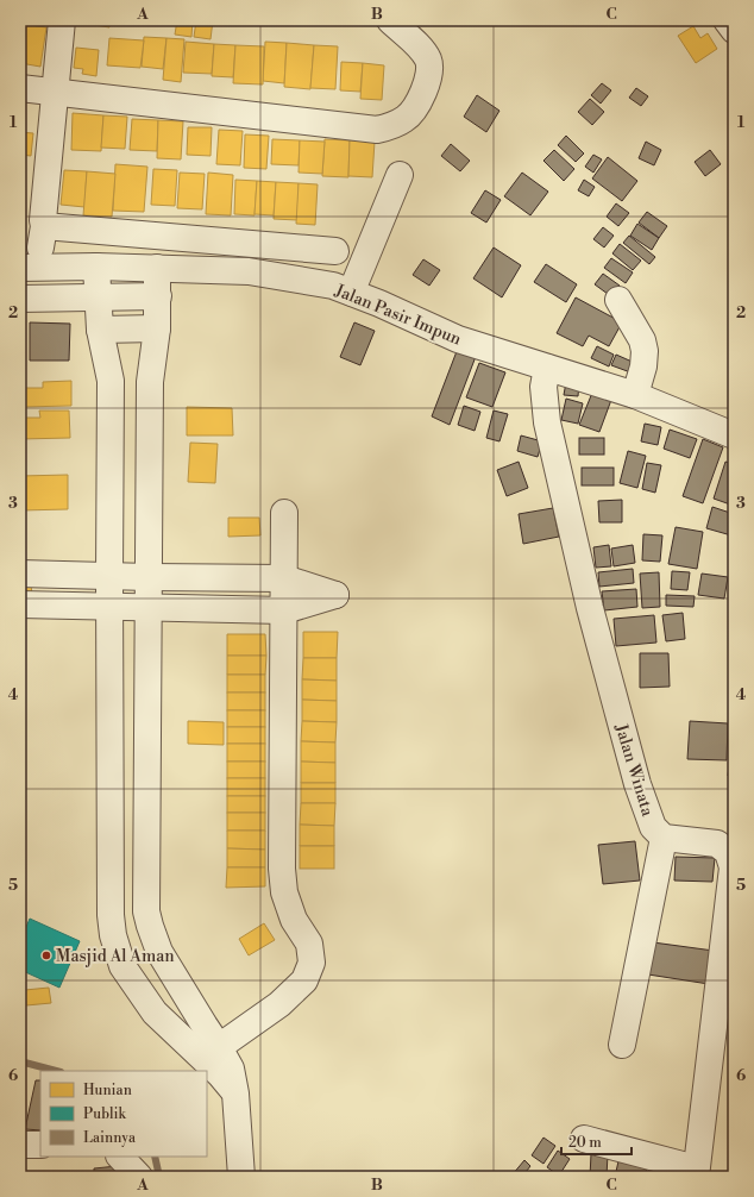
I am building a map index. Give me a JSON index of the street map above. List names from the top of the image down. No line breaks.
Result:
{"streets":{"street":["Jalan Pasir Impun","Jalan Winata"]},"crossings":[["Jalan Pasir Impun","Jalan Winata"]],"places":["Masjid Al Aman"],"legend":["Hunian","Publik","Lainnya"],"scale_bar":"20 m","grid":{"columns":["A","B","C"],"rows":["1","2","3","4","5","6"]}}
